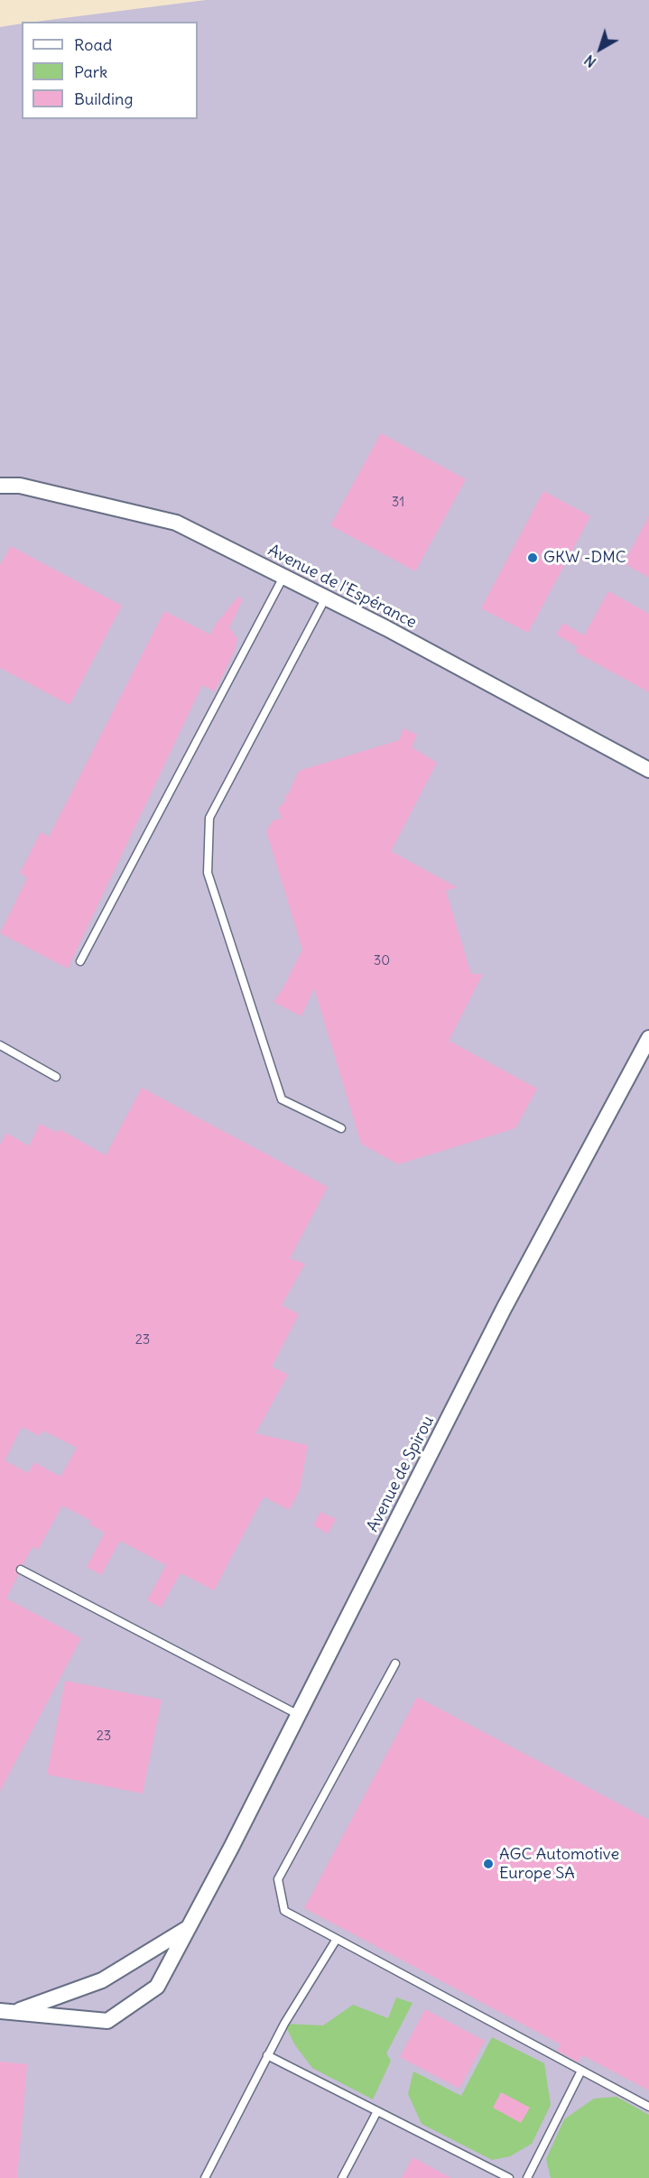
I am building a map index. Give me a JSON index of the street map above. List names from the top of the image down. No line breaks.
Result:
{"streets":{"street":["Avenue de l'Espérance","Avenue de Spirou"]},"places":["GKW -DMC","AGC Automotive Europe SA"],"house_numbers":["31","30","23","23"],"legend":["Road","Park","Building"],"north":"bottom left"}
